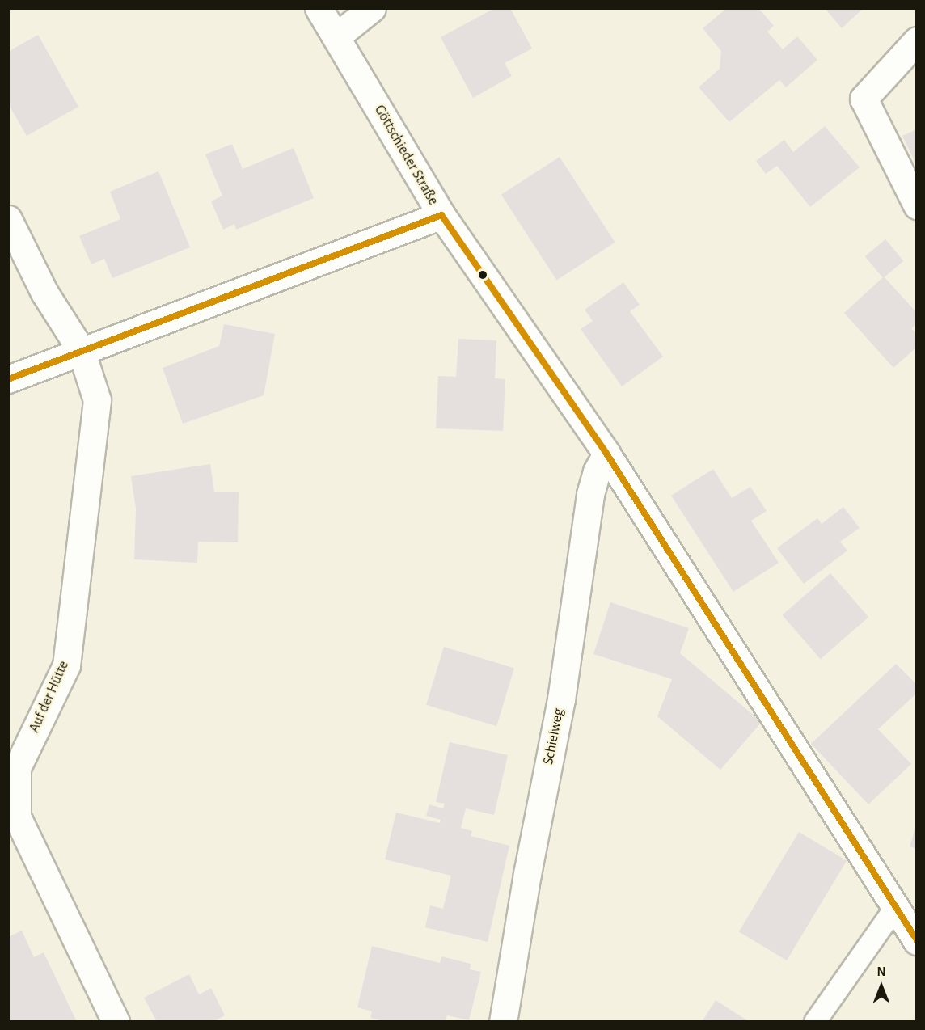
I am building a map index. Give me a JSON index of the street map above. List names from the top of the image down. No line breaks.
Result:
{"streets":{"street":["Göttschieder Straße","Auf der Hütte","Schielweg"]},"crossings":[["Göttschieder Straße","Schielweg"]],"north":"top"}
